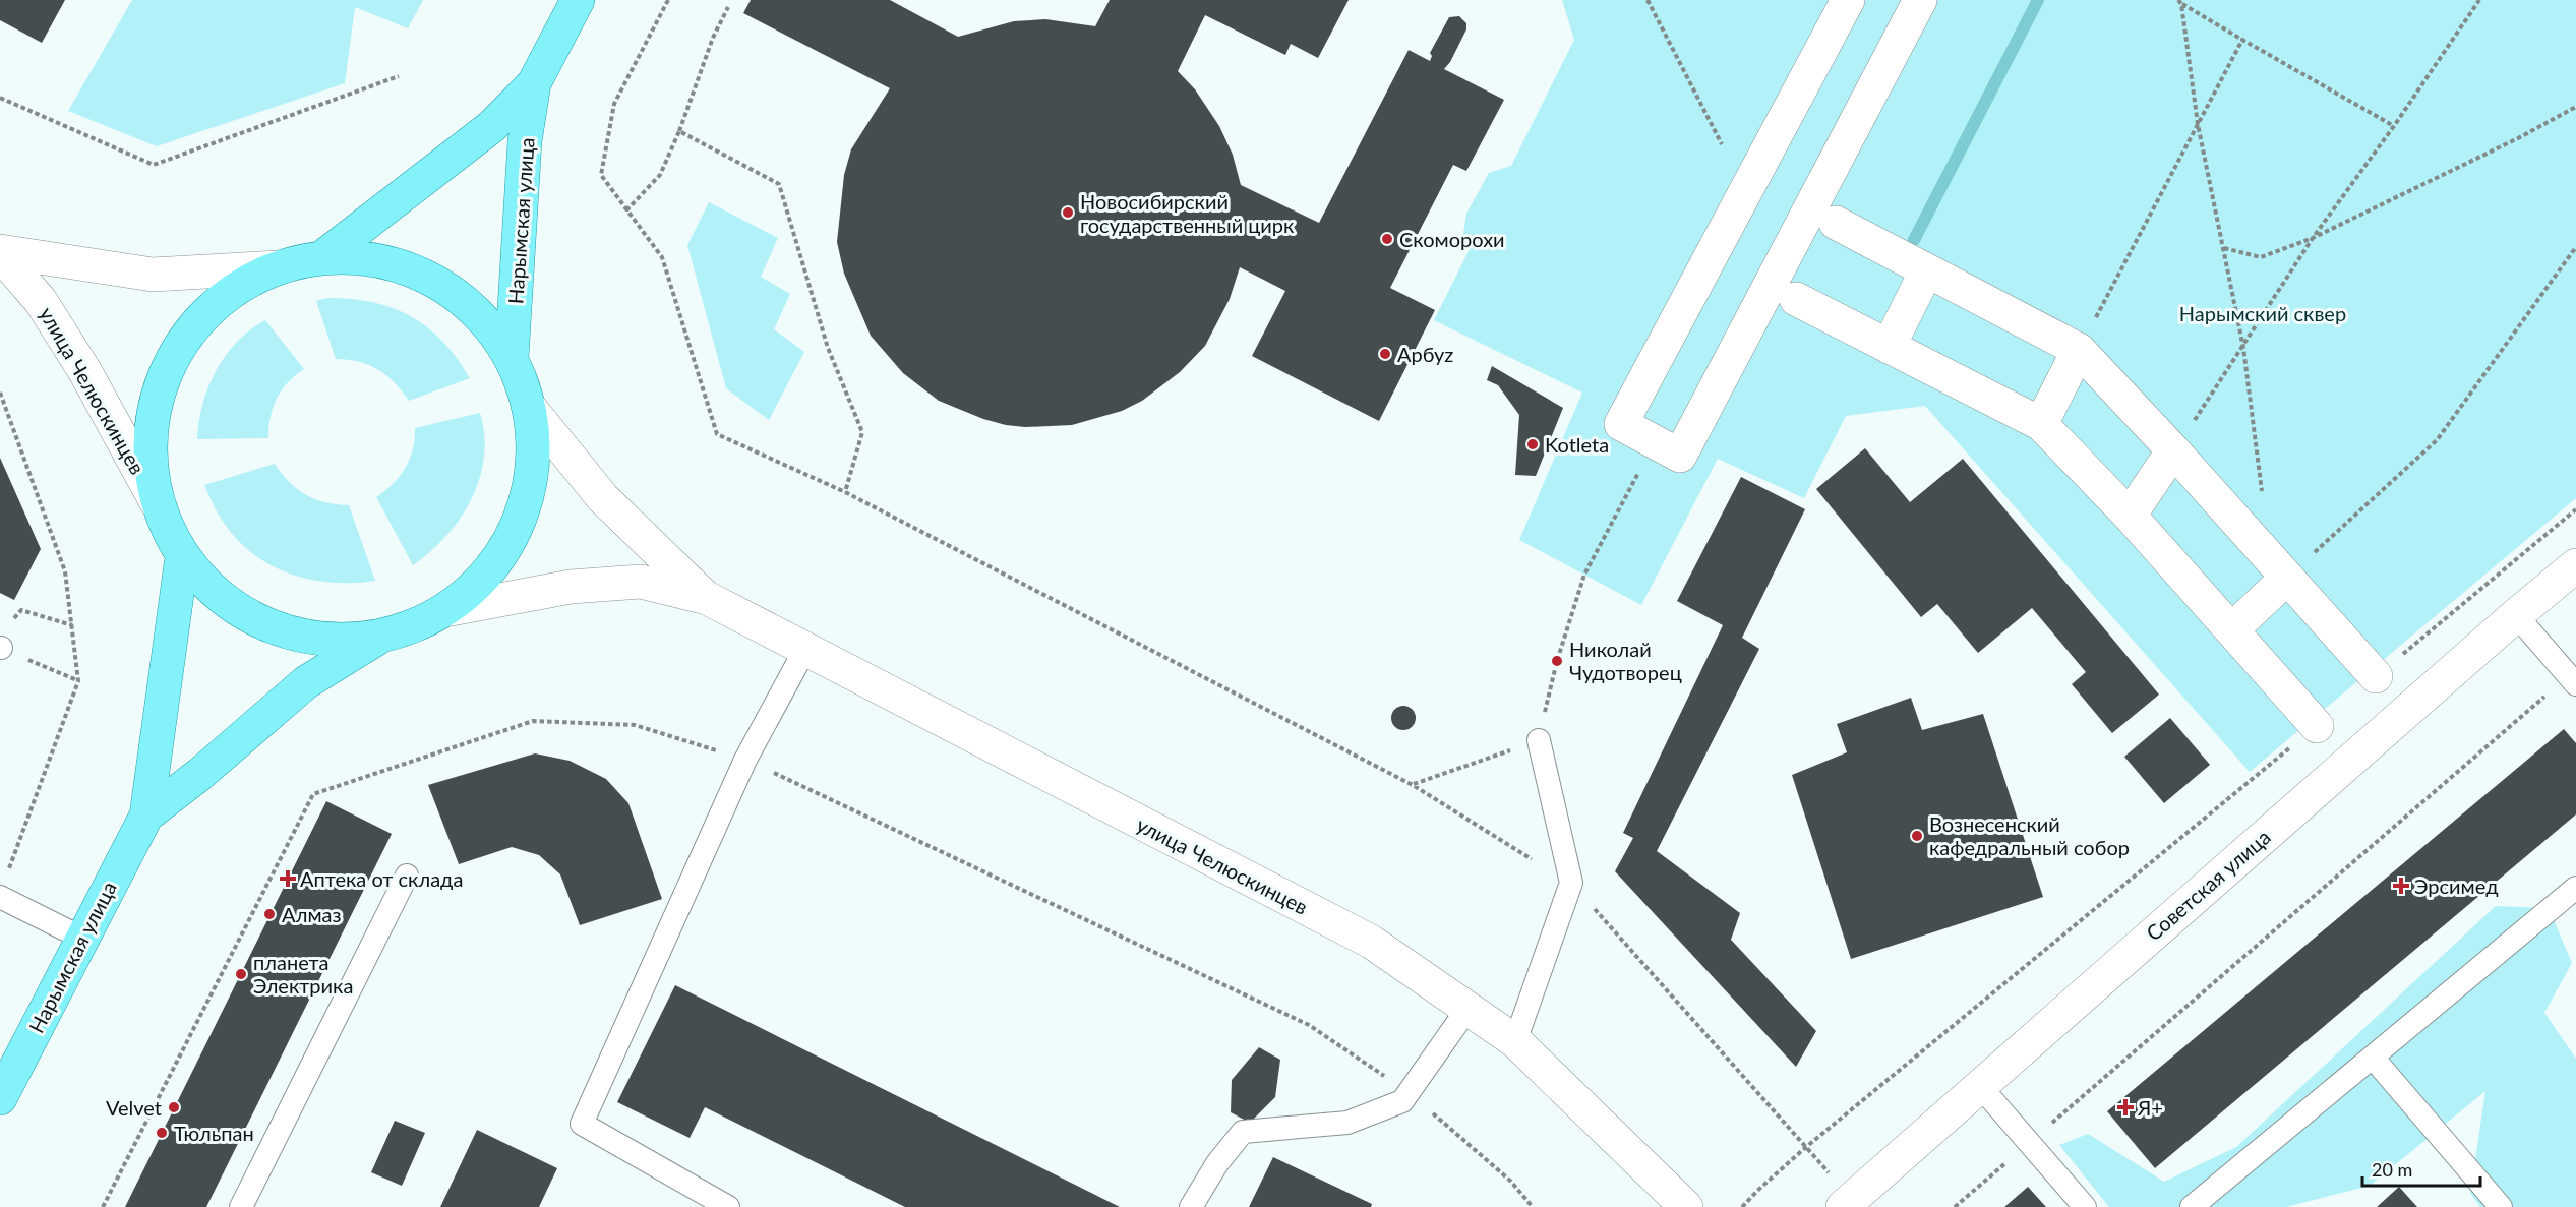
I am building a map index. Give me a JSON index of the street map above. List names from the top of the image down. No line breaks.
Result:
{"streets":{"main road":["Нарымская улица"],"street":["улица Челюскинцев","Советская улица"]},"parks":["Нарымский сквер"],"places":{"other":["Новосибирский государственный цирк","Скоморохи","Арбуz","Kotleta","Николай Чудотворец","Вознесенский кафедральный собор","Алмаз","планета Электрика","Velvet","Тюльпан"],"health":["Аптека от склада","Эрсимед","Я+"]},"scale_bar":"20 m"}
